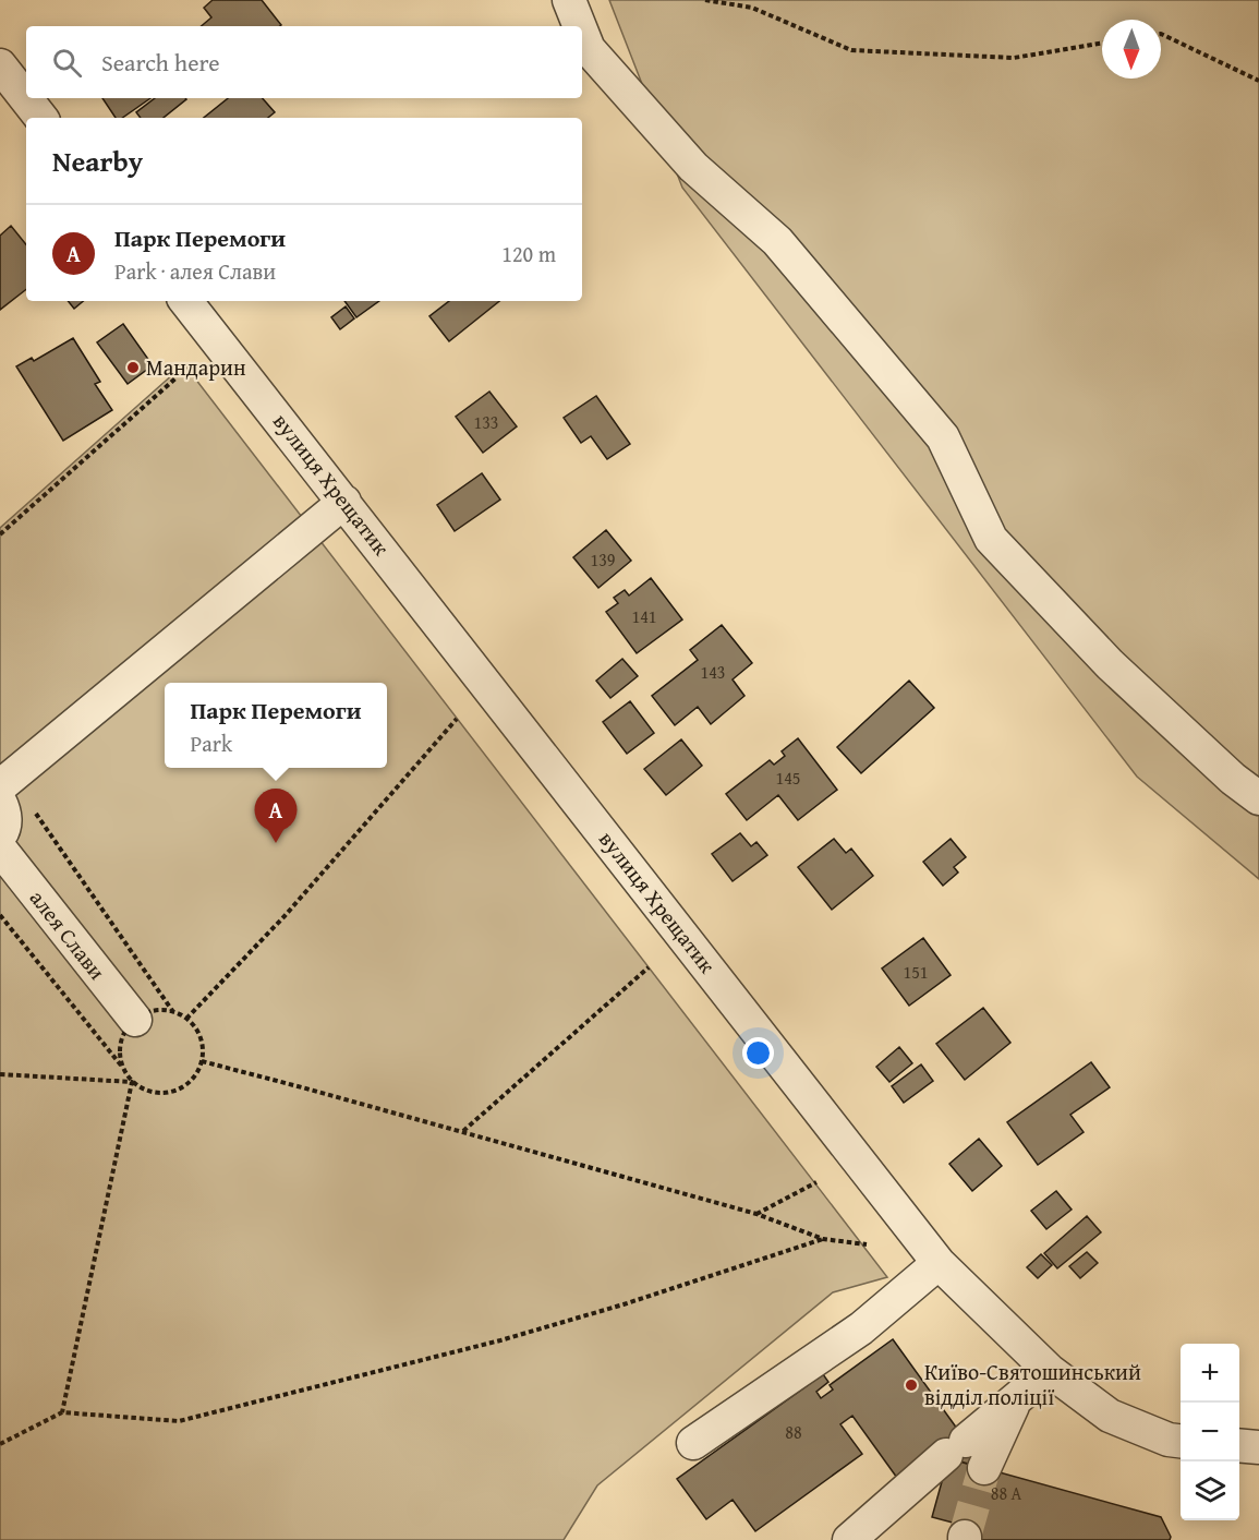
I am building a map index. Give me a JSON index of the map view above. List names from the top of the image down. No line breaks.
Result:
{"streets":{"street":["вулиця Хрещатик","алея Слави"]},"places":["Мандарин","Київо-Святошинський відділ поліції"],"house_numbers":["133","139","141","143","145","151","88","88 А"],"north":"bottom","page":{"search":"Search here","heading":"Nearby","list":[{"mark":"A","name":"Парк Перемоги","note":"Park · алея Слави","value":"120 m"}],"popup":["Парк Перемоги","Park"],"pins":"A","map_buttons":["+","−"]}}
